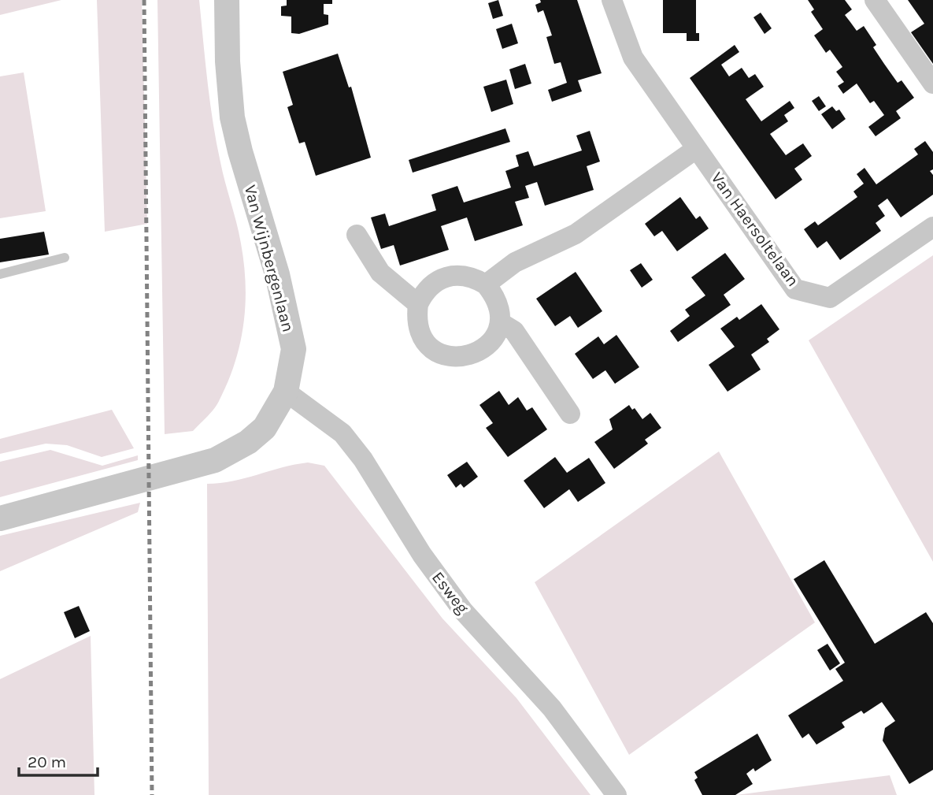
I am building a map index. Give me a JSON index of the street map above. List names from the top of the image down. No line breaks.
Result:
{"streets":{"street":["Van Haersoltelaan","Van Wijnbergenlaan","Esweg"]},"crossings":[["Van Wijnbergenlaan","Esweg"]],"scale_bar":"20 m"}
